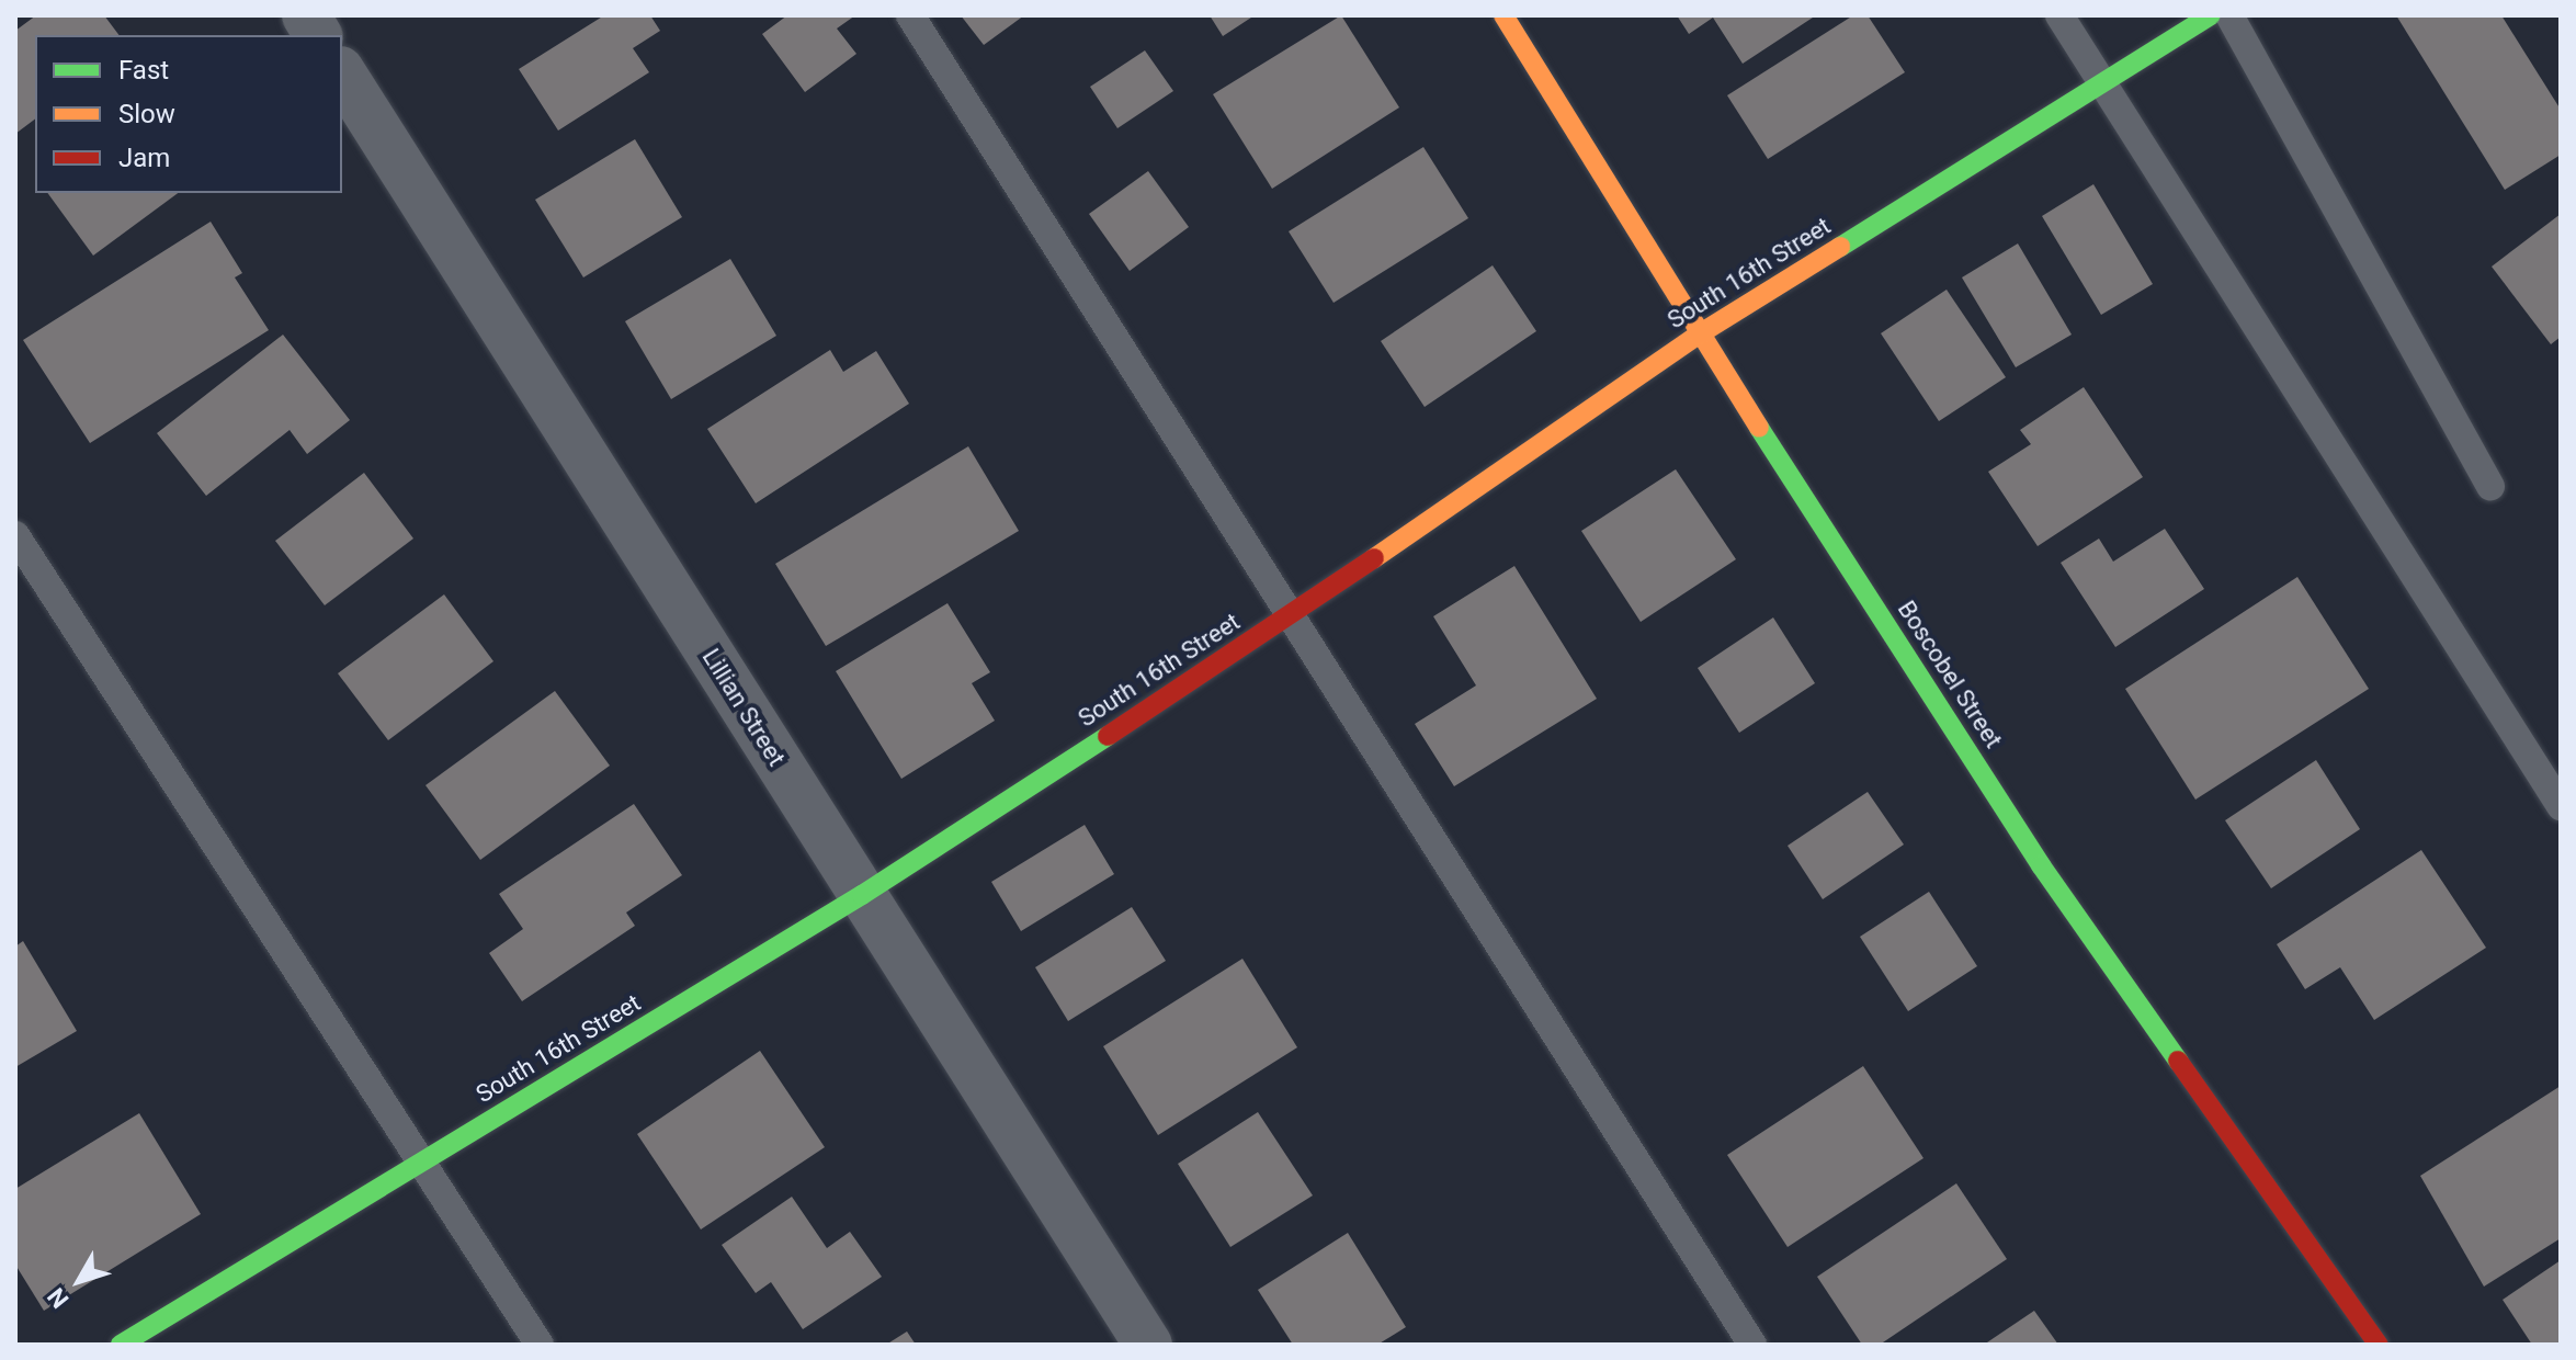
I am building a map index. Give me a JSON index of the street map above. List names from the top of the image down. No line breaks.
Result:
{"streets":{"street":["South 16th Street","Boscobel Street","Lillian Street"]},"crossings":[["South 16th Street","Boscobel Street"],["South 16th Street","Lillian Street"]],"legend":["Fast","Slow","Jam"],"north":"bottom left"}
